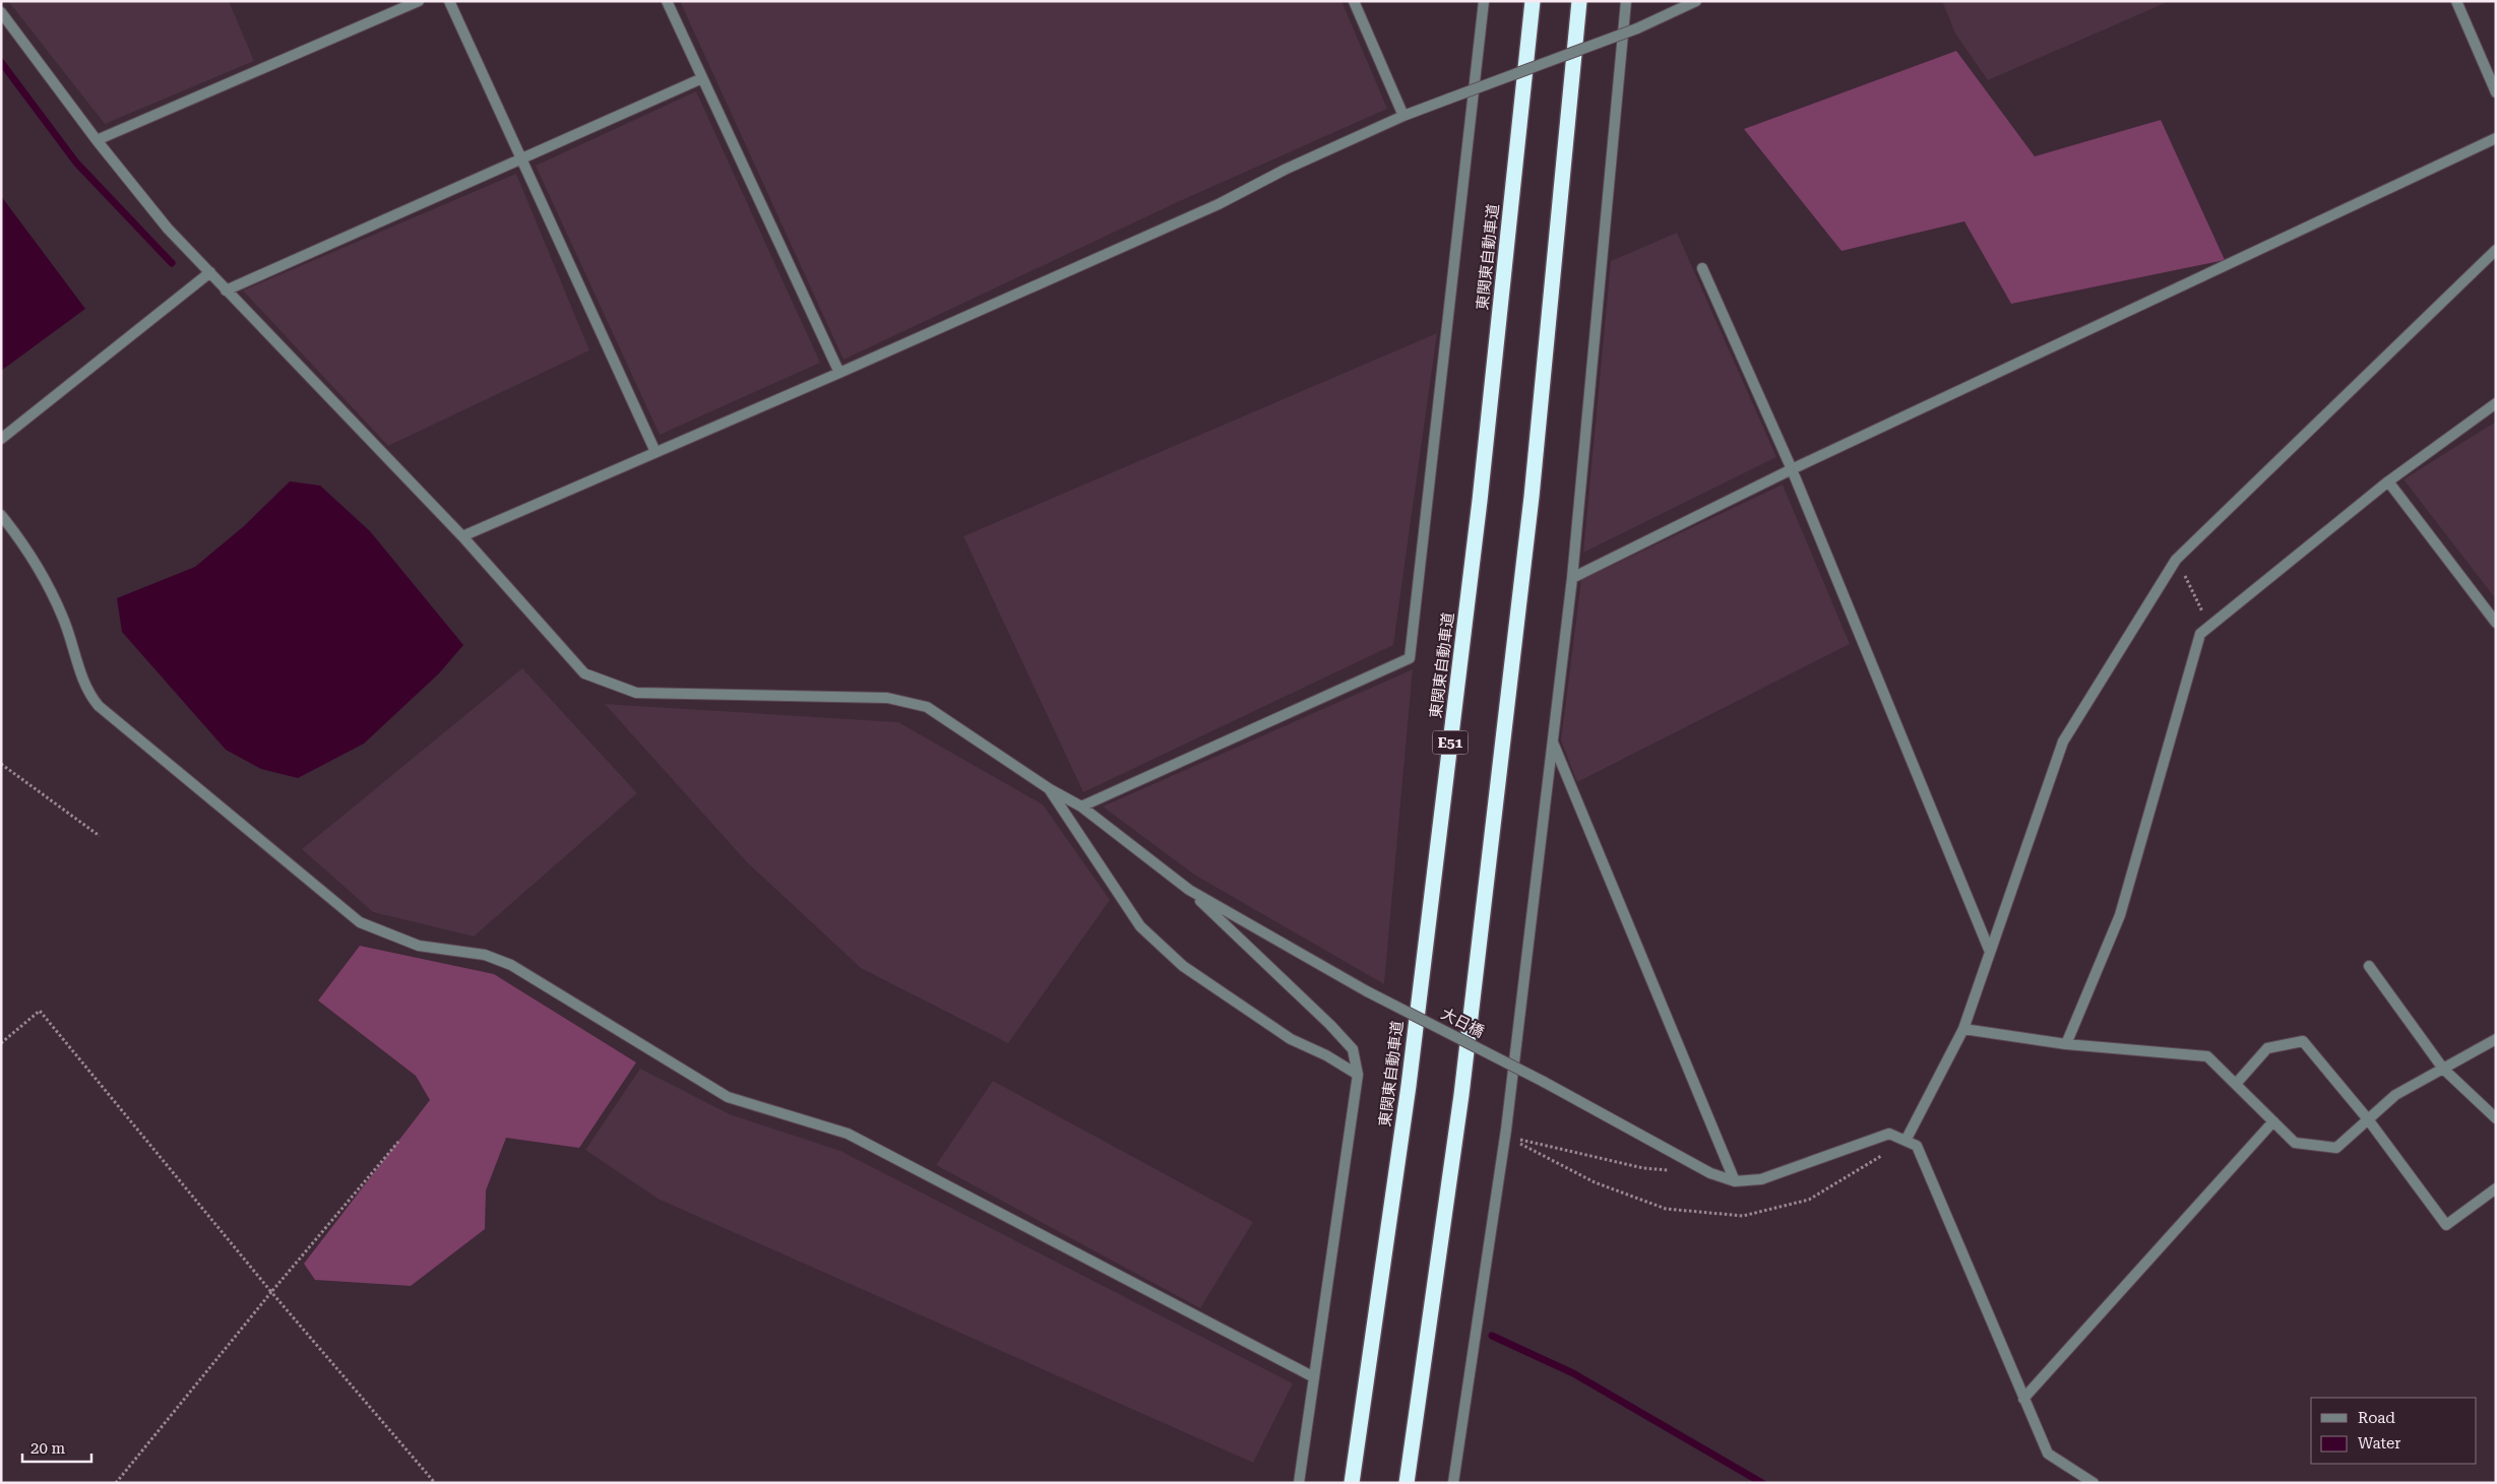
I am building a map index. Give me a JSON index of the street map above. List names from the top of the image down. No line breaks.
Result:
{"streets":{"highway":["東関東自動車道","E51"],"street":["大日橋"]},"legend":["Road","Water"],"scale_bar":"20 m"}
